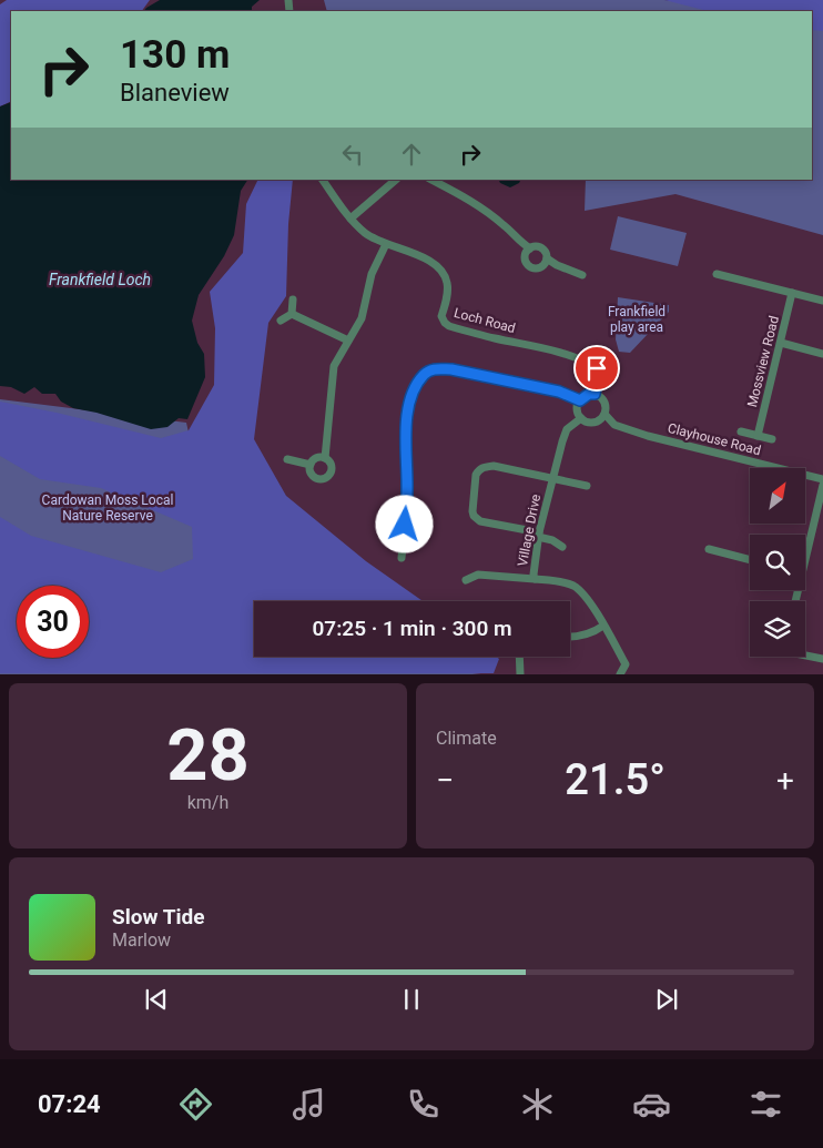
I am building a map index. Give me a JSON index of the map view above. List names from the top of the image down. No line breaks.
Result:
{"streets":{"street":["Loch Road","Mossview Road","Clayhouse Road","Village Drive"]},"crossings":[["Loch Road","Clayhouse Road"],["Loch Road","Village Drive"],["Clayhouse Road","Village Drive"]],"water":["Frankfield Loch"],"parks":["Frankfield play area","Cardowan Moss Local Nature Reserve"],"north":"top right","page":{"turn":["130 m","Blaneview"],"limit":"30","trip":"07:25 · 1 min · 300 m","tile":[["28","km/h"],"Climate"],"heat":["−","21.5°","+"],"song":["Slow Tide","Marlow"],"tabs":"07:24"}}
